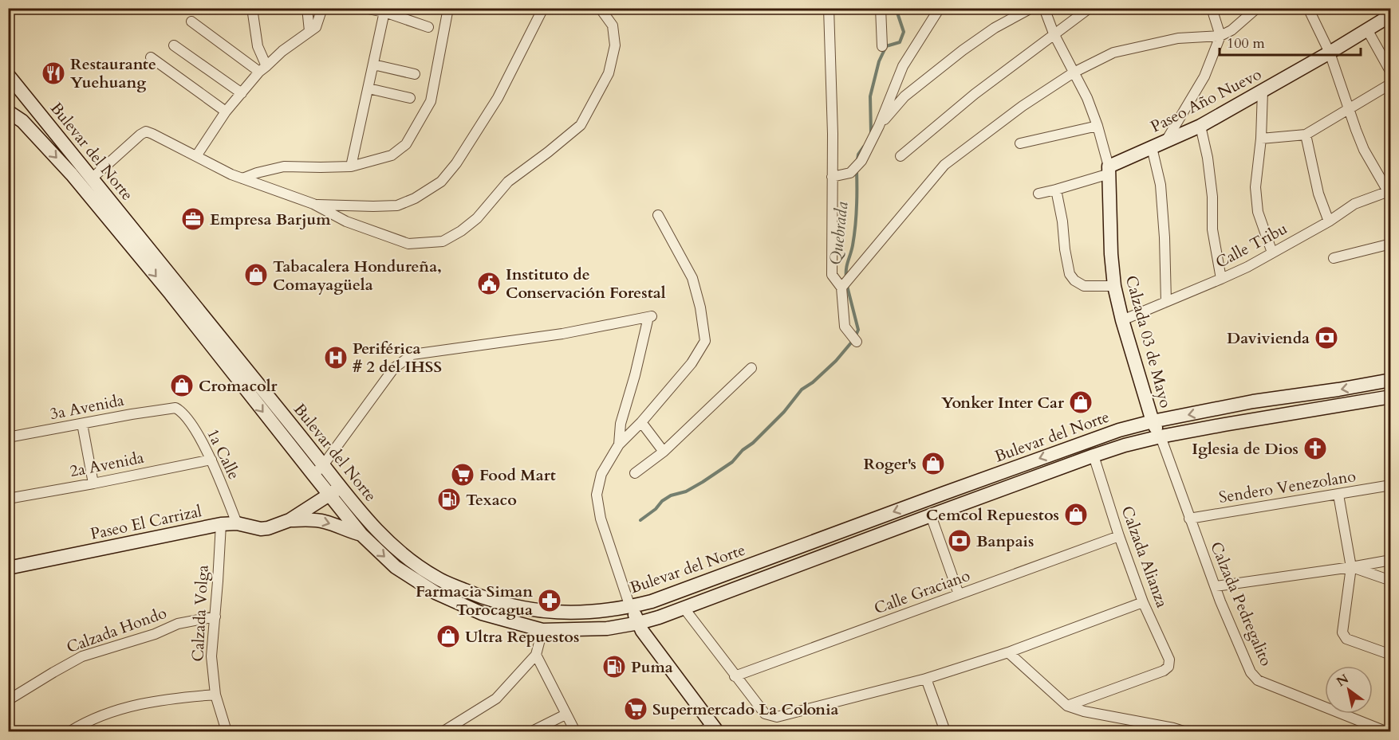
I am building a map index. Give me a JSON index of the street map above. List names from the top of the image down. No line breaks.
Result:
{"streets":{"main road":["Paseo Año Nuevo","Bulevar del Norte","Calzada 03 de Mayo","Paseo El Carrizal"],"street":["Calle Tribu","3a Avenida","1a Calle","2a Avenida","Sendero Venezolano","Calzada Alianza","Calle Graciano","Calzada Pedregalito","Calzada Volga","Calzada Hondo"]},"crossings":[["Paseo Año Nuevo","Calzada 03 de Mayo"],["Bulevar del Norte","Calzada 03 de Mayo"],["Bulevar del Norte","Paseo El Carrizal"],["Bulevar del Norte","Calzada Alianza"],["Bulevar del Norte","Calzada Pedregalito"],["Calle Tribu","Calzada 03 de Mayo"],["Calzada 03 de Mayo","Calzada Pedregalito"],["3a Avenida","1a Calle"],["1a Calle","2a Avenida"],["1a Calle","Paseo El Carrizal"],["Sendero Venezolano","Calzada Pedregalito"],["Paseo El Carrizal","Calzada Volga"],["Calzada Alianza","Calle Graciano"],["Calzada Volga","Calzada Hondo"]],"water":["Quebrada"],"places":{"restaurant":["Restaurante Yuehuang"],"office":["Empresa Barjum"],"shop":["Tabacalera Hondureña, Comayagüela","Cromacolr","Yonker Inter Car","Roger's","Cemcol Repuestos","Ultra Repuestos"],"public building":["Instituto de Conservación Forestal"],"bank":["Davivienda","Banpais"],"hospital":["Periférica # 2 del IHSS"],"church":["Iglesia de Dios"],"supermarket":["Food Mart","Supermercado La Colonia"],"fuel station":["Texaco","Puma"],"pharmacy":["Farmacia Siman Torocagua"]},"scale_bar":"100 m","north":"top left"}
